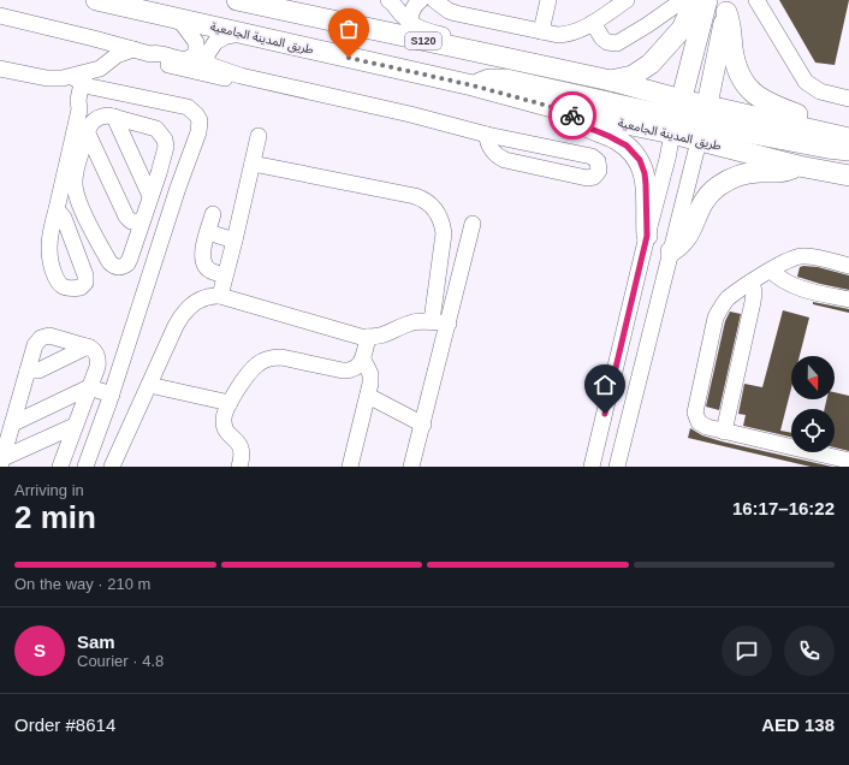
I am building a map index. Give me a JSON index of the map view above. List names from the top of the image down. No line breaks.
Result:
{"streets":{"main road":["طريق المدينة الجامعية","S120"]},"north":"bottom","page":{"heading":["2 min","Arriving in","16:17–16:22"],"panel":["Sam","Courier · 4.8","Order #8614","AED 138"],"bar":"On the way · 210 m","round":"S"}}
